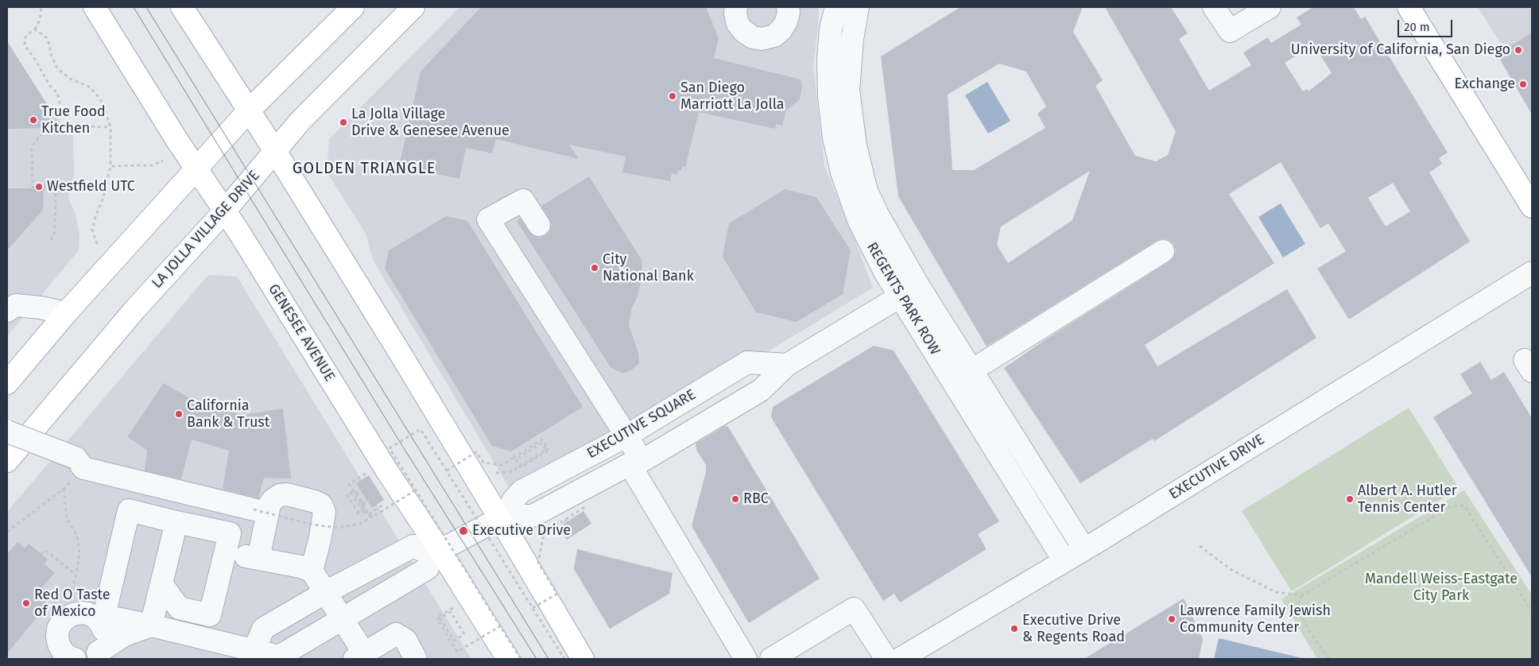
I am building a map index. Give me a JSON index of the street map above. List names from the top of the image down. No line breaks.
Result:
{"streets":{"main road":["LA JOLLA VILLAGE DRIVE","GENESEE AVENUE"],"street":["REGENTS PARK ROW","EXECUTIVE SQUARE","EXECUTIVE DRIVE"]},"crossings":[["LA JOLLA VILLAGE DRIVE","GENESEE AVENUE"],["REGENTS PARK ROW","EXECUTIVE SQUARE"],["REGENTS PARK ROW","EXECUTIVE DRIVE"]],"districts":["GOLDEN TRIANGLE"],"parks":["Mandell Weiss-Eastgate City Park"],"places":["University of California, San Diego","Exchange","San Diego Marriott La Jolla","True Food Kitchen","La Jolla Village Drive & Genesee Avenue","Westfield UTC","City National Bank","California Bank & Trust","RBC","Albert A. Hutler Tennis Center","Executive Drive","Red O Taste of Mexico","Lawrence Family Jewish Community Center","Executive Drive & Regents Road"],"scale_bar":"20 m"}
